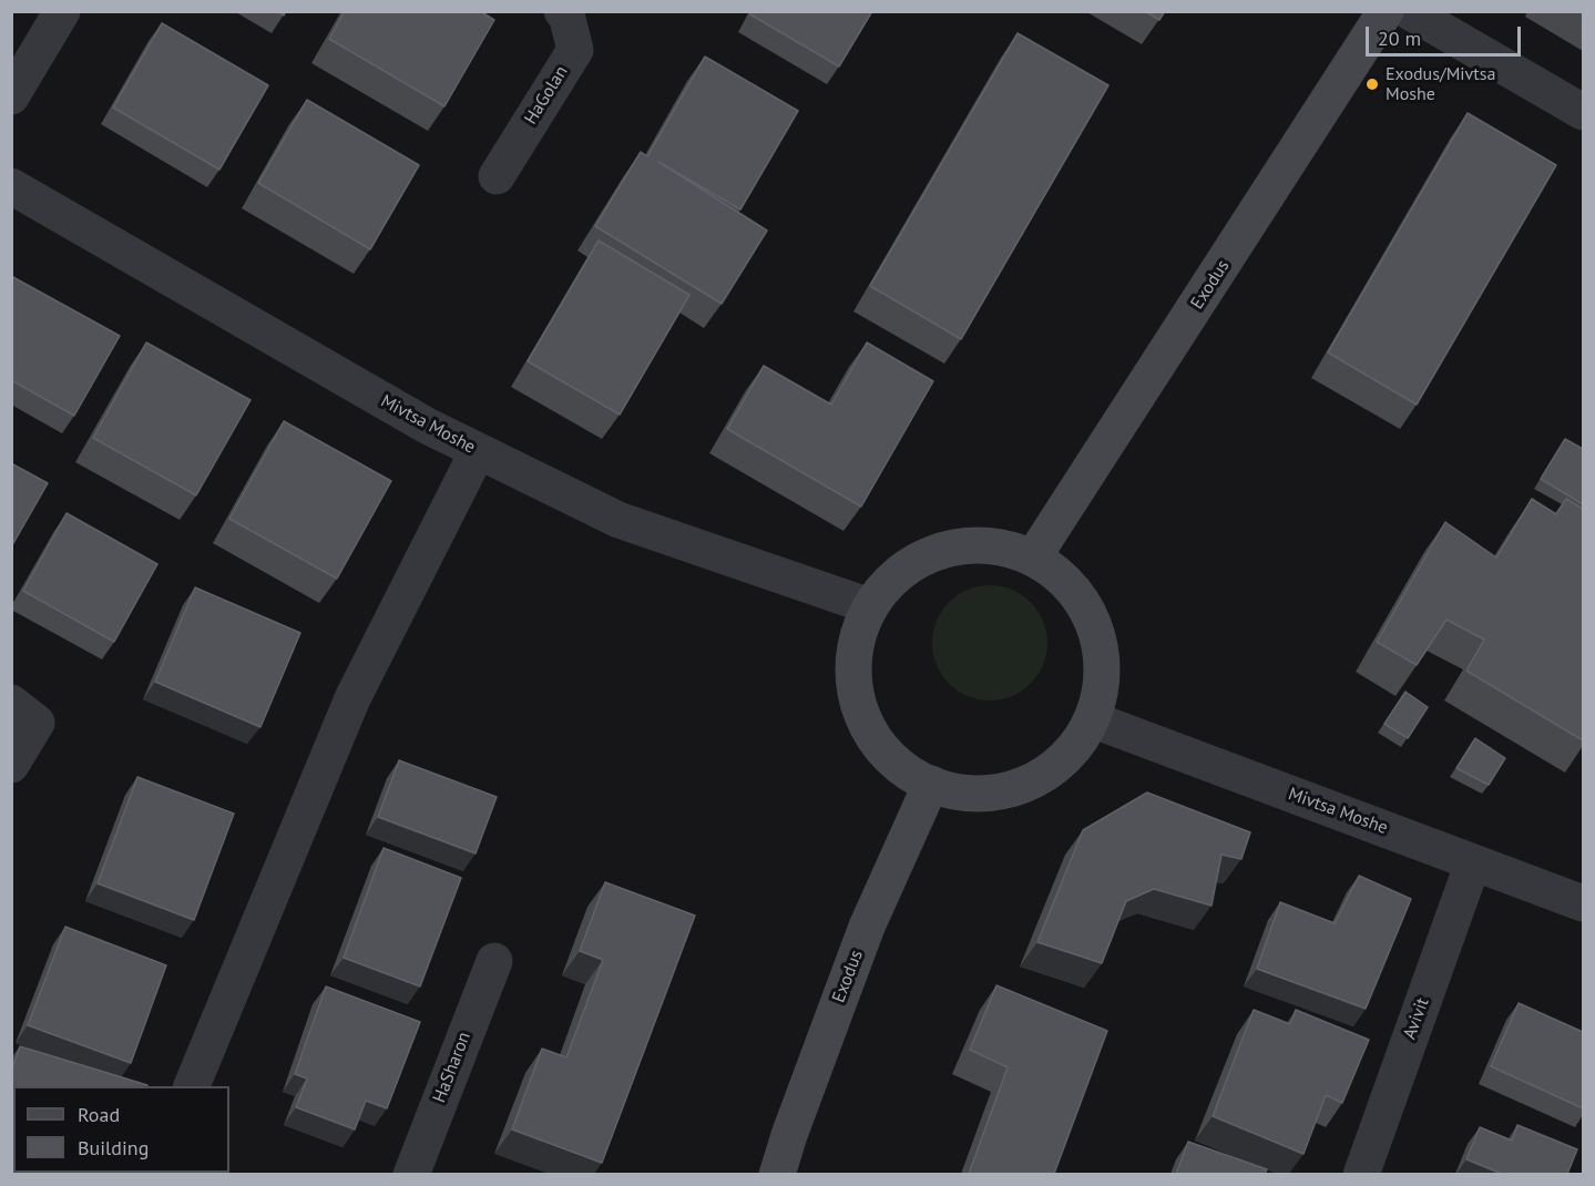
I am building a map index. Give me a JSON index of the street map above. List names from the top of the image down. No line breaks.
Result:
{"streets":{"street":["HaGolan","Exodus","Mivtsa Moshe","Avivit","HaSharon"]},"crossings":[["Mivtsa Moshe","Avivit"]],"places":["Exodus/Mivtsa Moshe"],"legend":["Road","Building"],"scale_bar":"20 m"}
